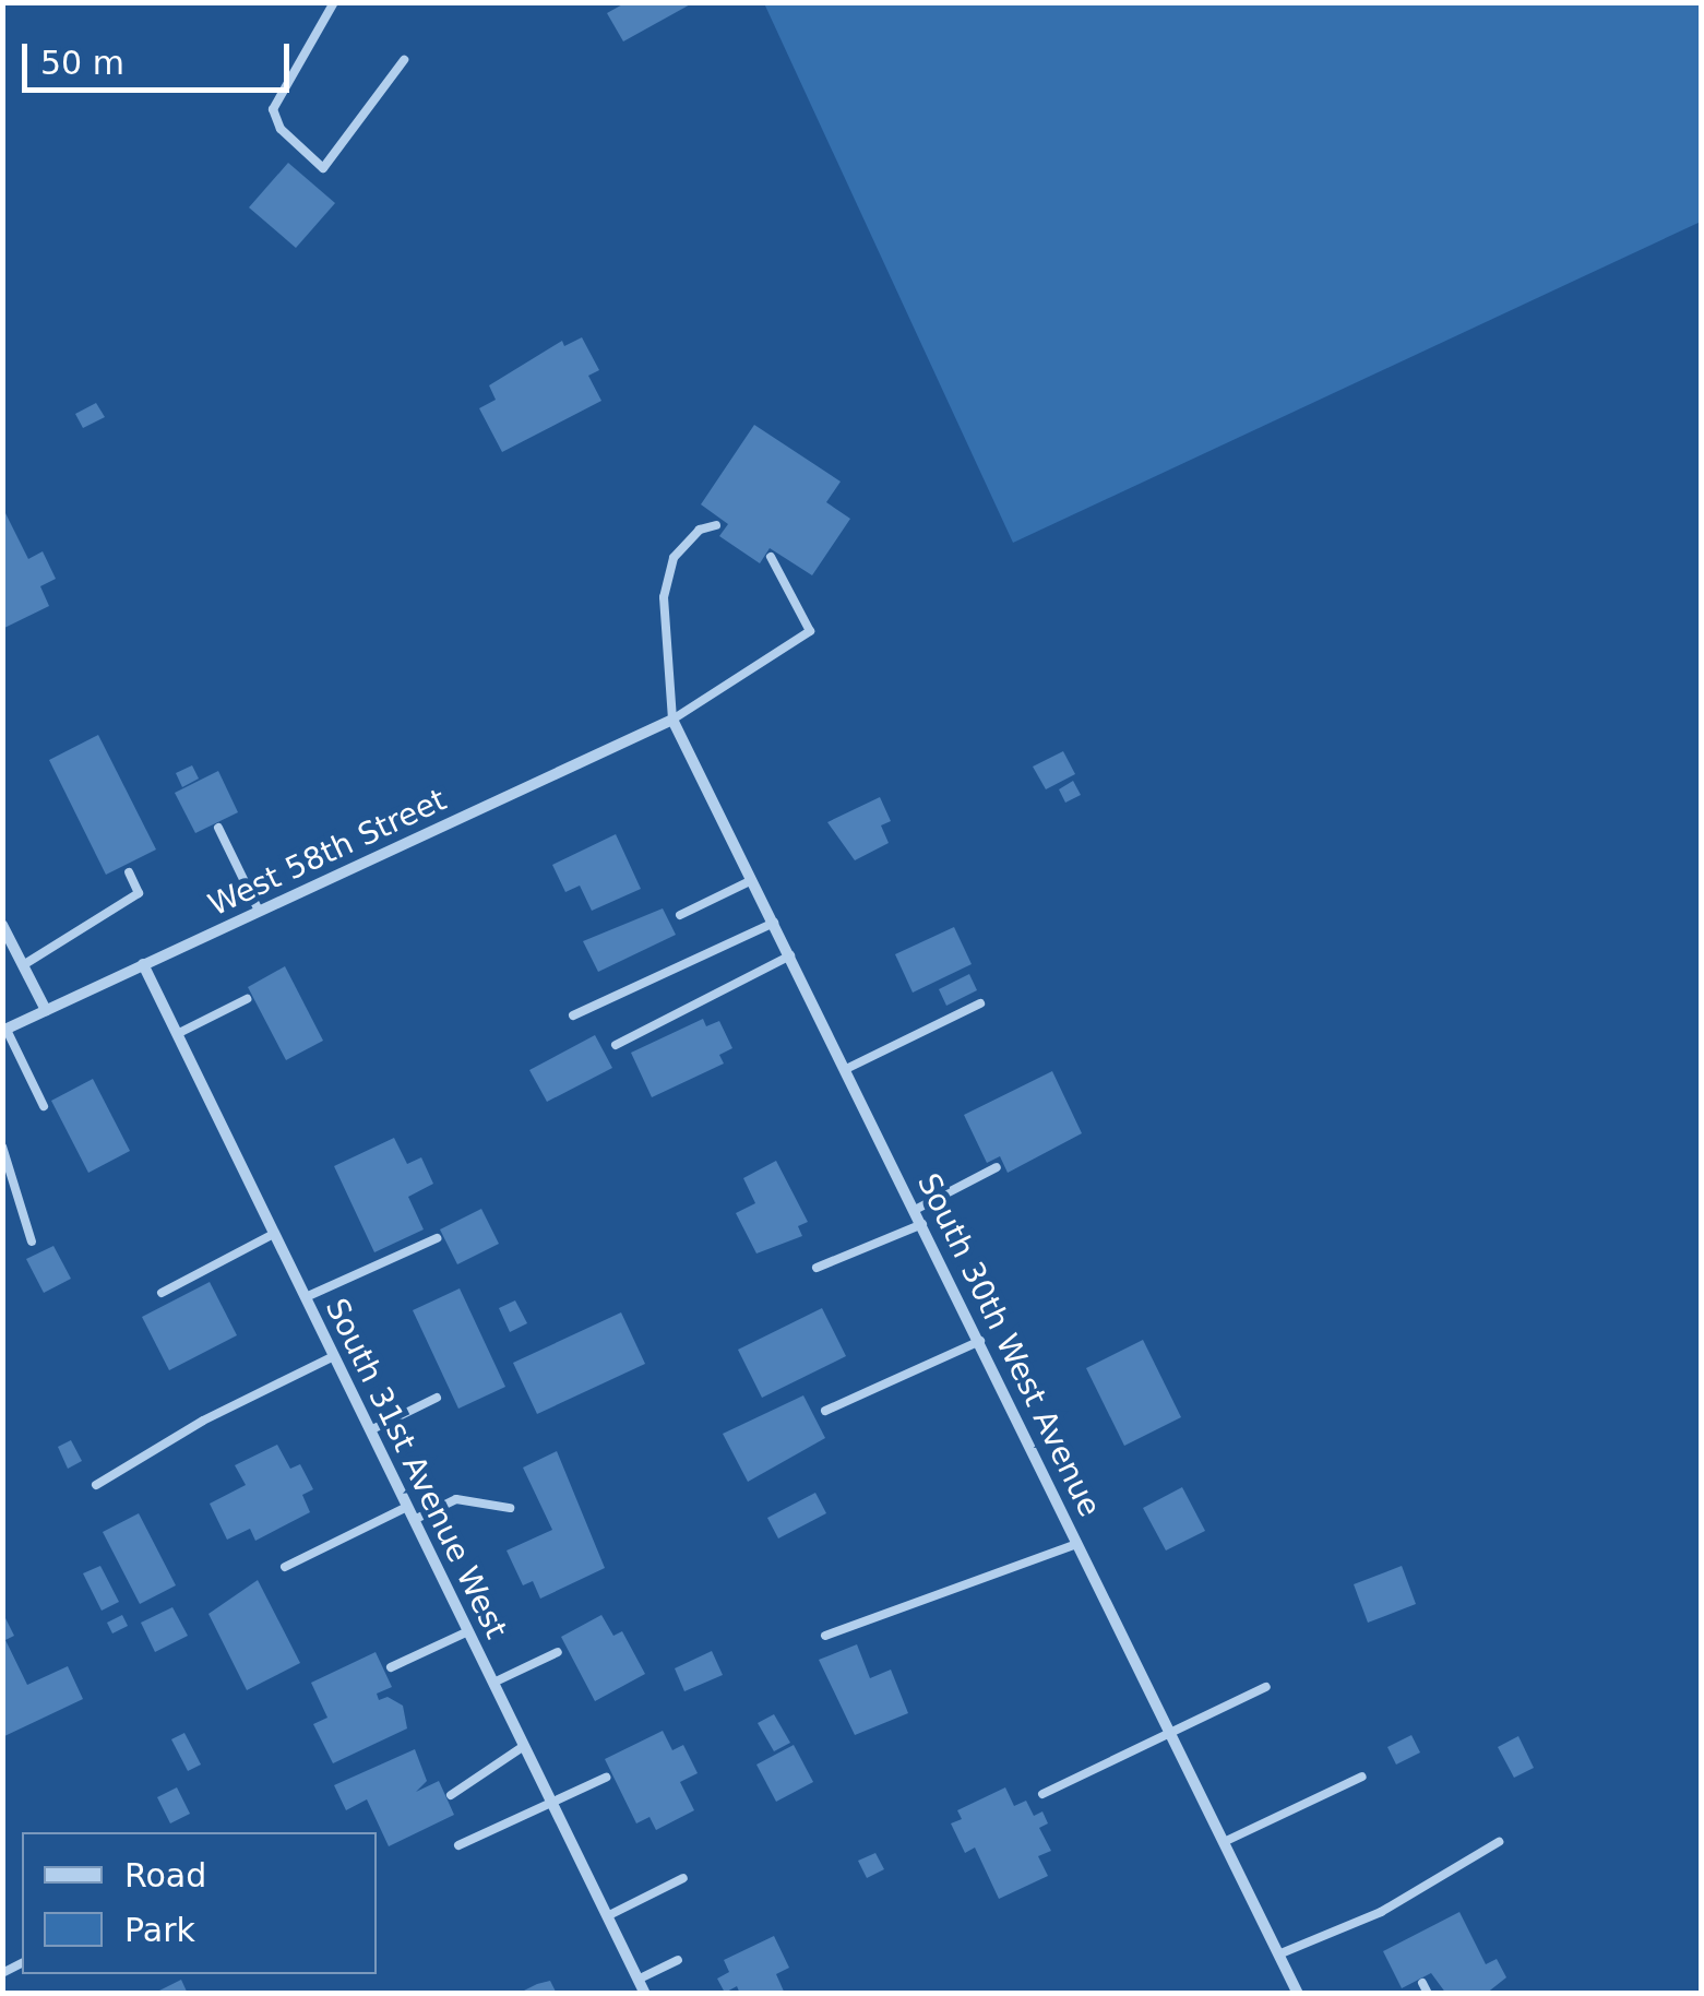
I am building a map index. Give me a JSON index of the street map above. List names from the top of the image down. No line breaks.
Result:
{"streets":{"street":["West 58th Street","South 30th West Avenue","South 31st Avenue West"]},"crossings":[["West 58th Street","South 30th West Avenue"],["West 58th Street","South 31st Avenue West"]],"legend":["Road","Park"],"scale_bar":"50 m"}
